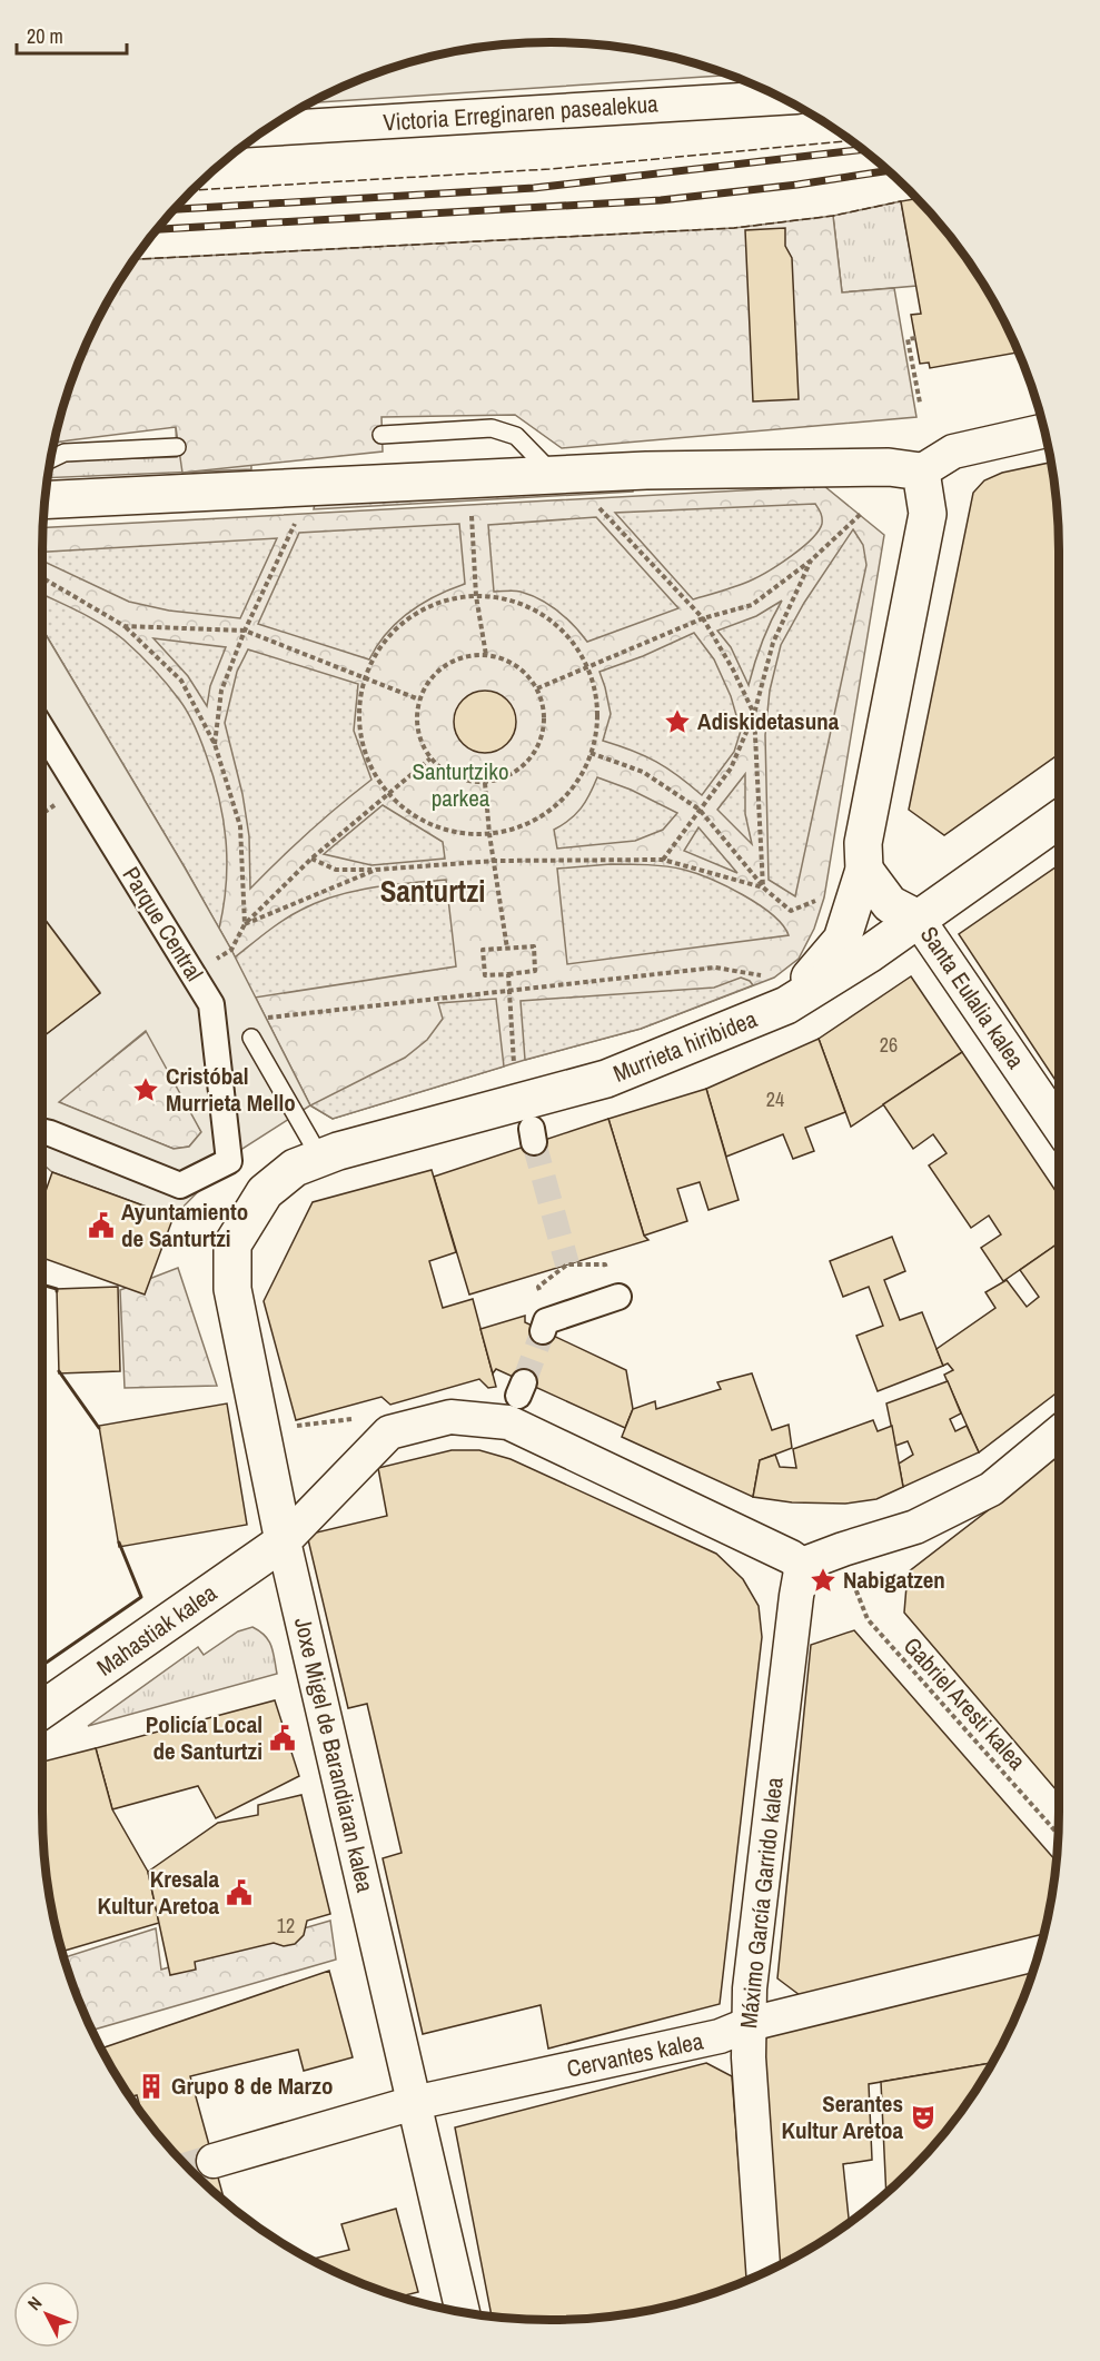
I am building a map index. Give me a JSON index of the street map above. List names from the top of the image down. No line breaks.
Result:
{"streets":{"street":["Victoria Erreginaren pasealekua","Parque Central","Santa Eulalia kalea","Murrieta hiribidea","Mahastiak kalea","Joxe Migel de Barandiaran kalea","Máximo García Garrido kalea","Cervantes kalea"],"path":["Gabriel Aresti kalea"]},"crossings":[["Santa Eulalia kalea","Murrieta hiribidea"],["Murrieta hiribidea","Joxe Migel de Barandiaran kalea"],["Mahastiak kalea","Joxe Migel de Barandiaran kalea"],["Joxe Migel de Barandiaran kalea","Cervantes kalea"],["Máximo García Garrido kalea","Cervantes kalea"]],"districts":["Santurtzi"],"parks":["Santurtziko parkea"],"places":{"place":["Adiskidetasuna","Cristóbal Murrieta Mello","Nabigatzen"],"public building":["Ayuntamiento de Santurtzi","Policía Local de Santurtzi","Kresala Kultur Aretoa"],"building":["Grupo 8 de Marzo"],"theatre":["Serantes Kultur Aretoa"]},"house_numbers":["26","24","12"],"scale_bar":"20 m","north":"top left"}
